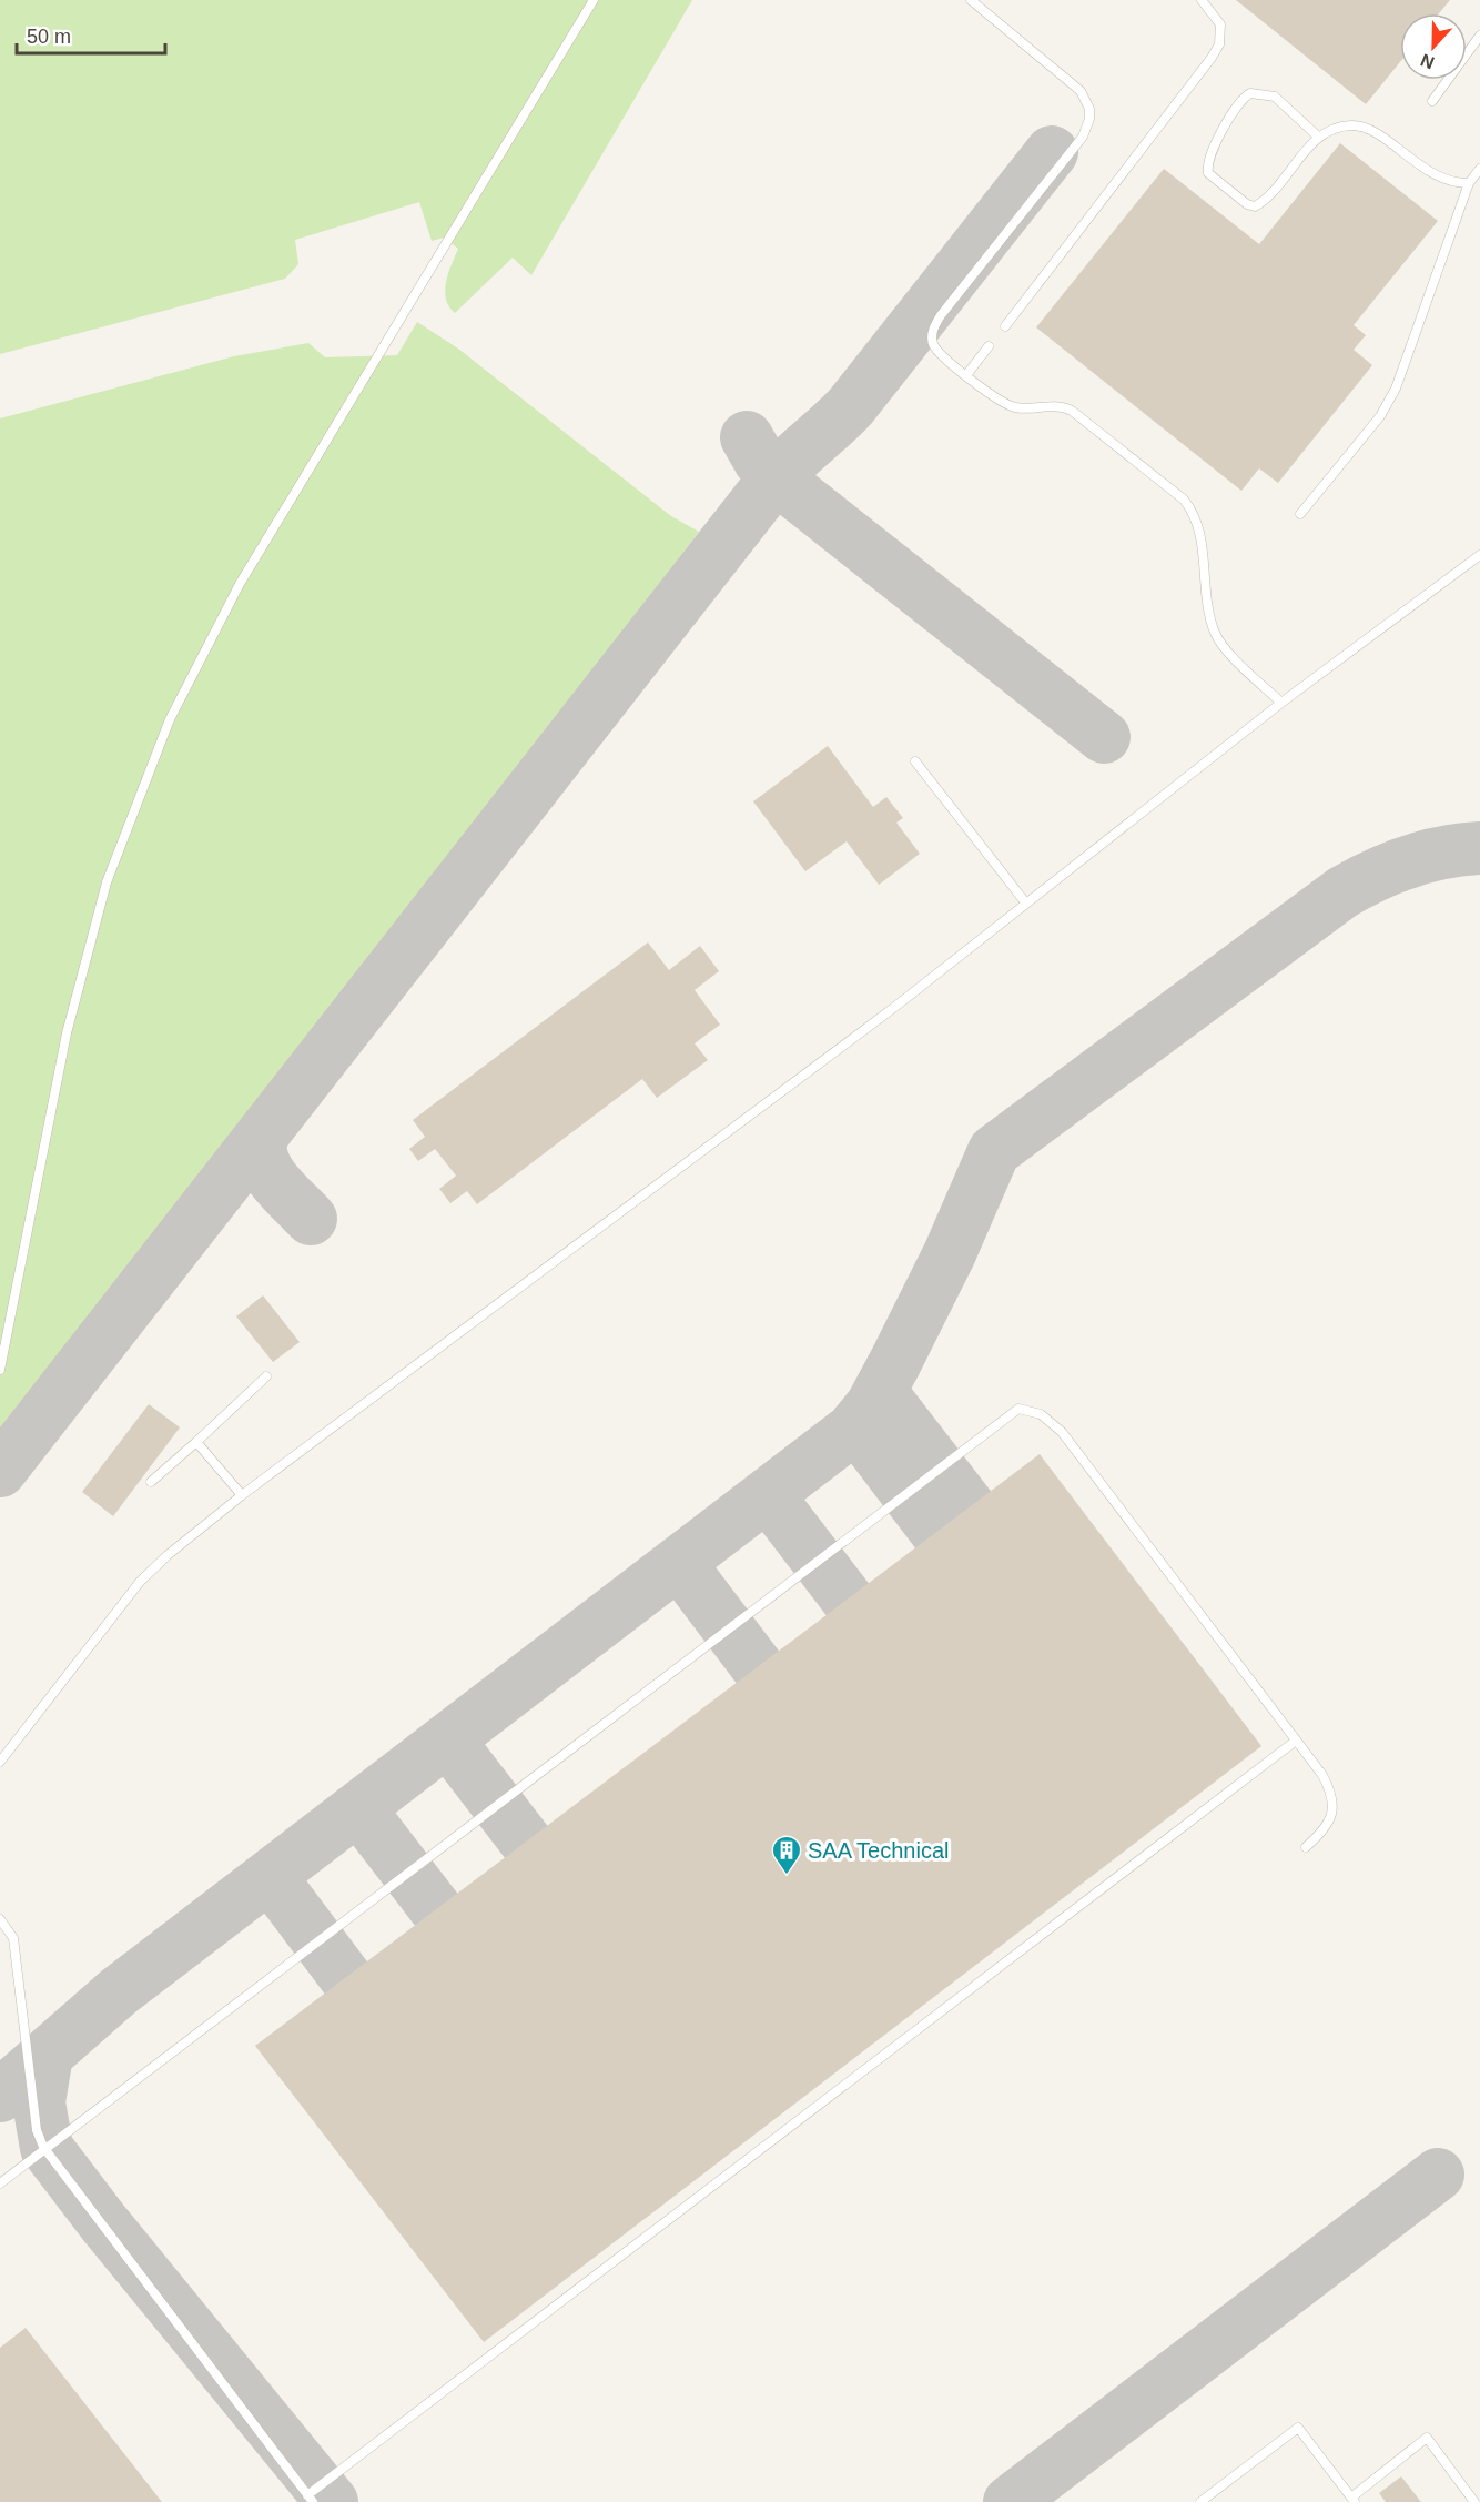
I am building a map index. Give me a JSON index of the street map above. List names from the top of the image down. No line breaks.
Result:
{"places":{"building":["SAA Technical"]},"scale_bar":"50 m","north":"bottom"}
